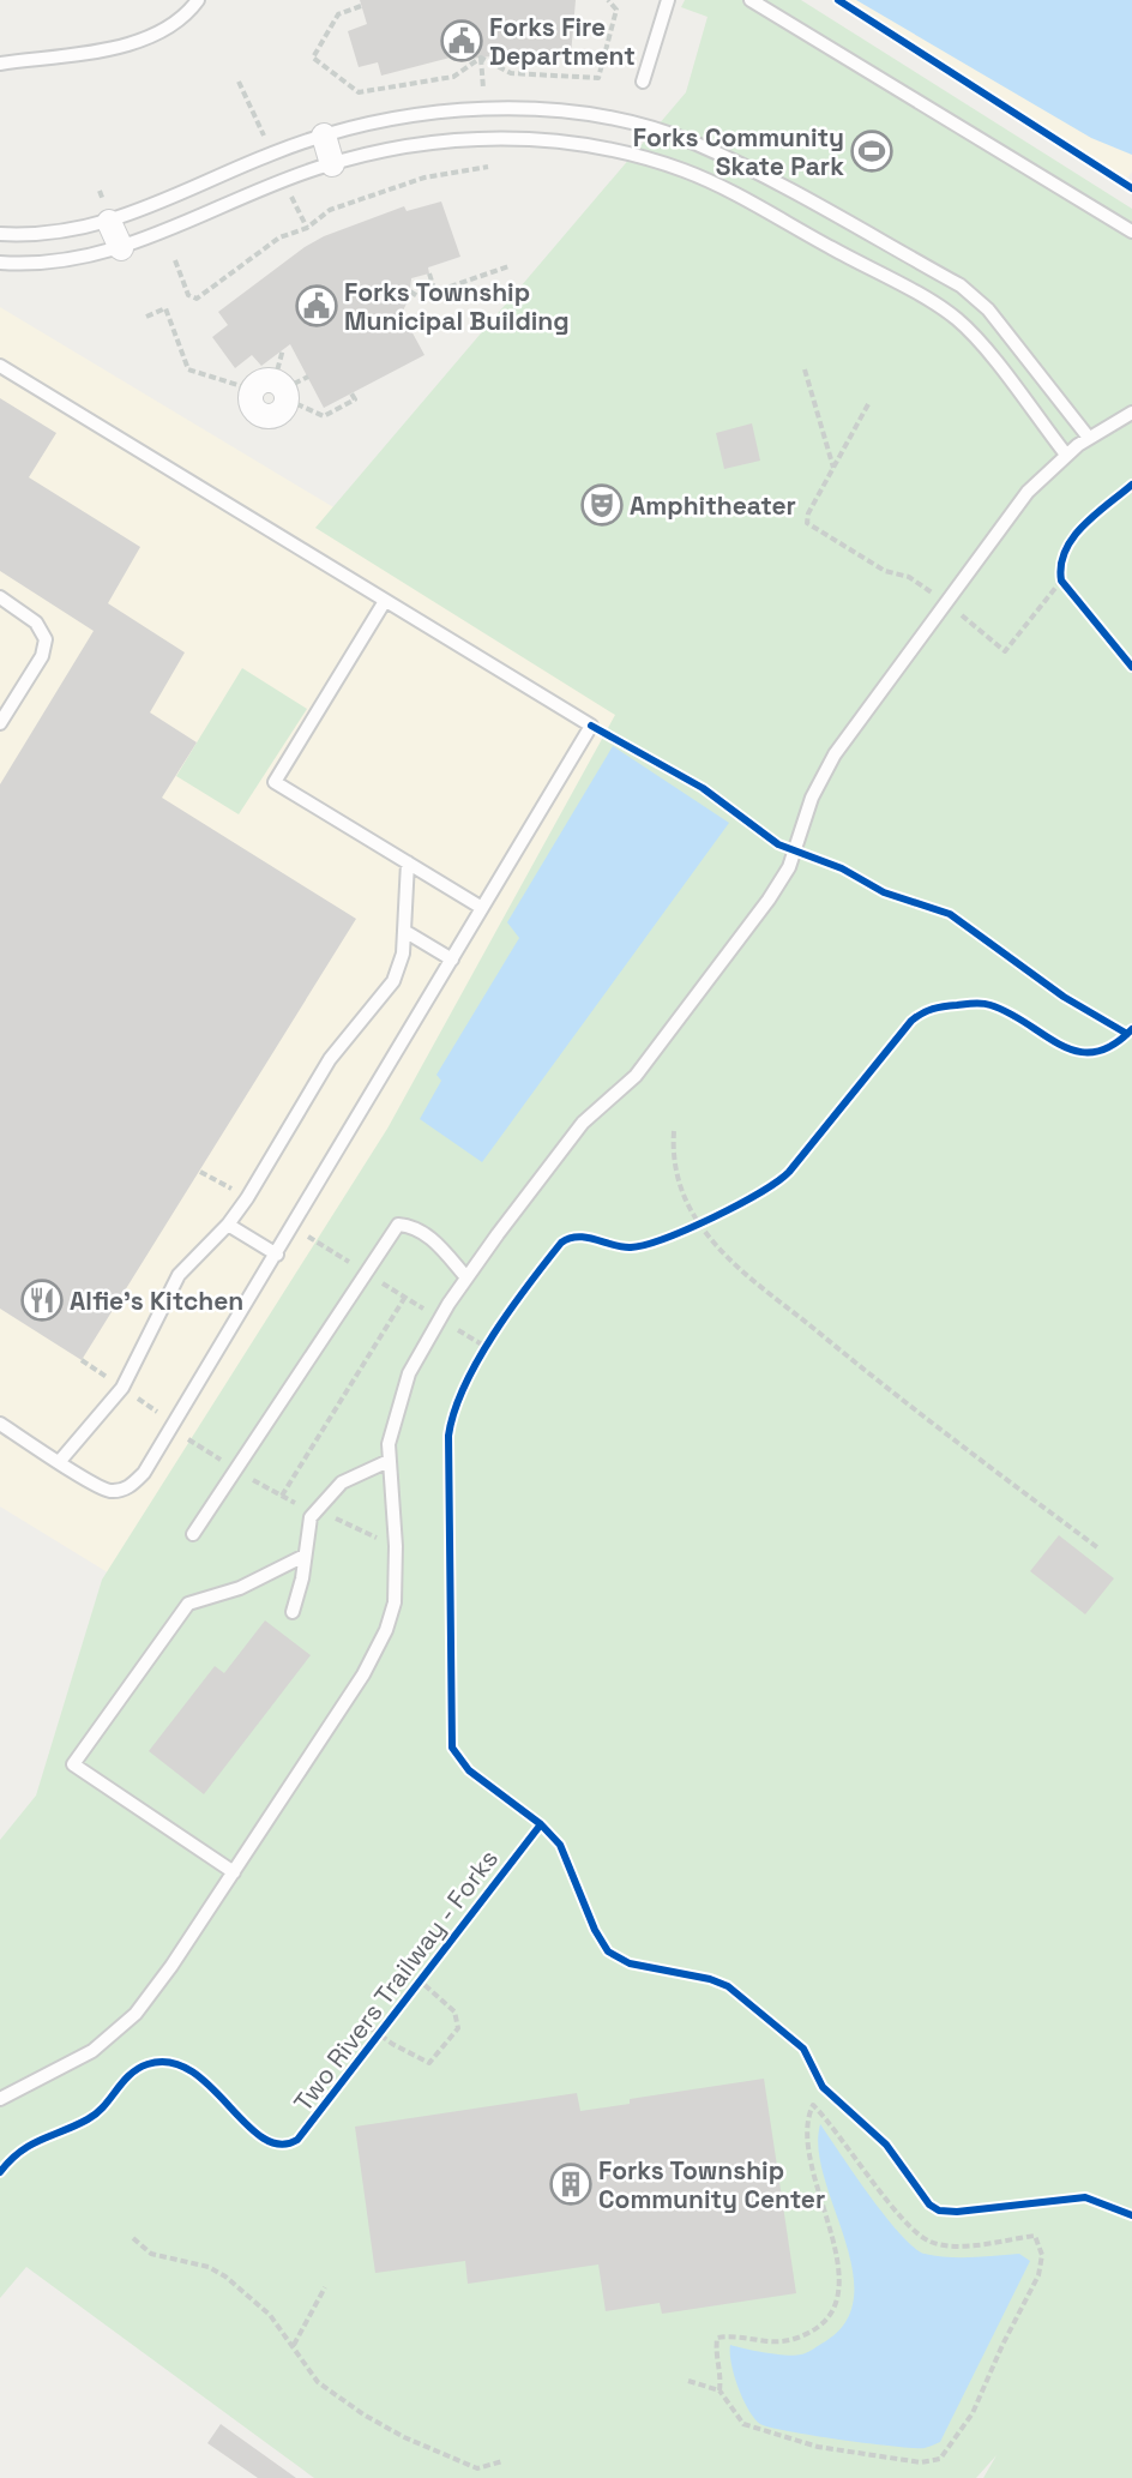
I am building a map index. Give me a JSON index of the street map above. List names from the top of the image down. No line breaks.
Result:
{"streets":{"cycle path":["Two Rivers Trailway - Forks"]},"places":{"public building":["Forks Fire Department","Forks Township Municipal Building"],"sports":["Forks Community Skate Park"],"theatre":["Amphitheater"],"restaurant":["Alfie's Kitchen"],"building":["Forks Township Community Center"]}}
